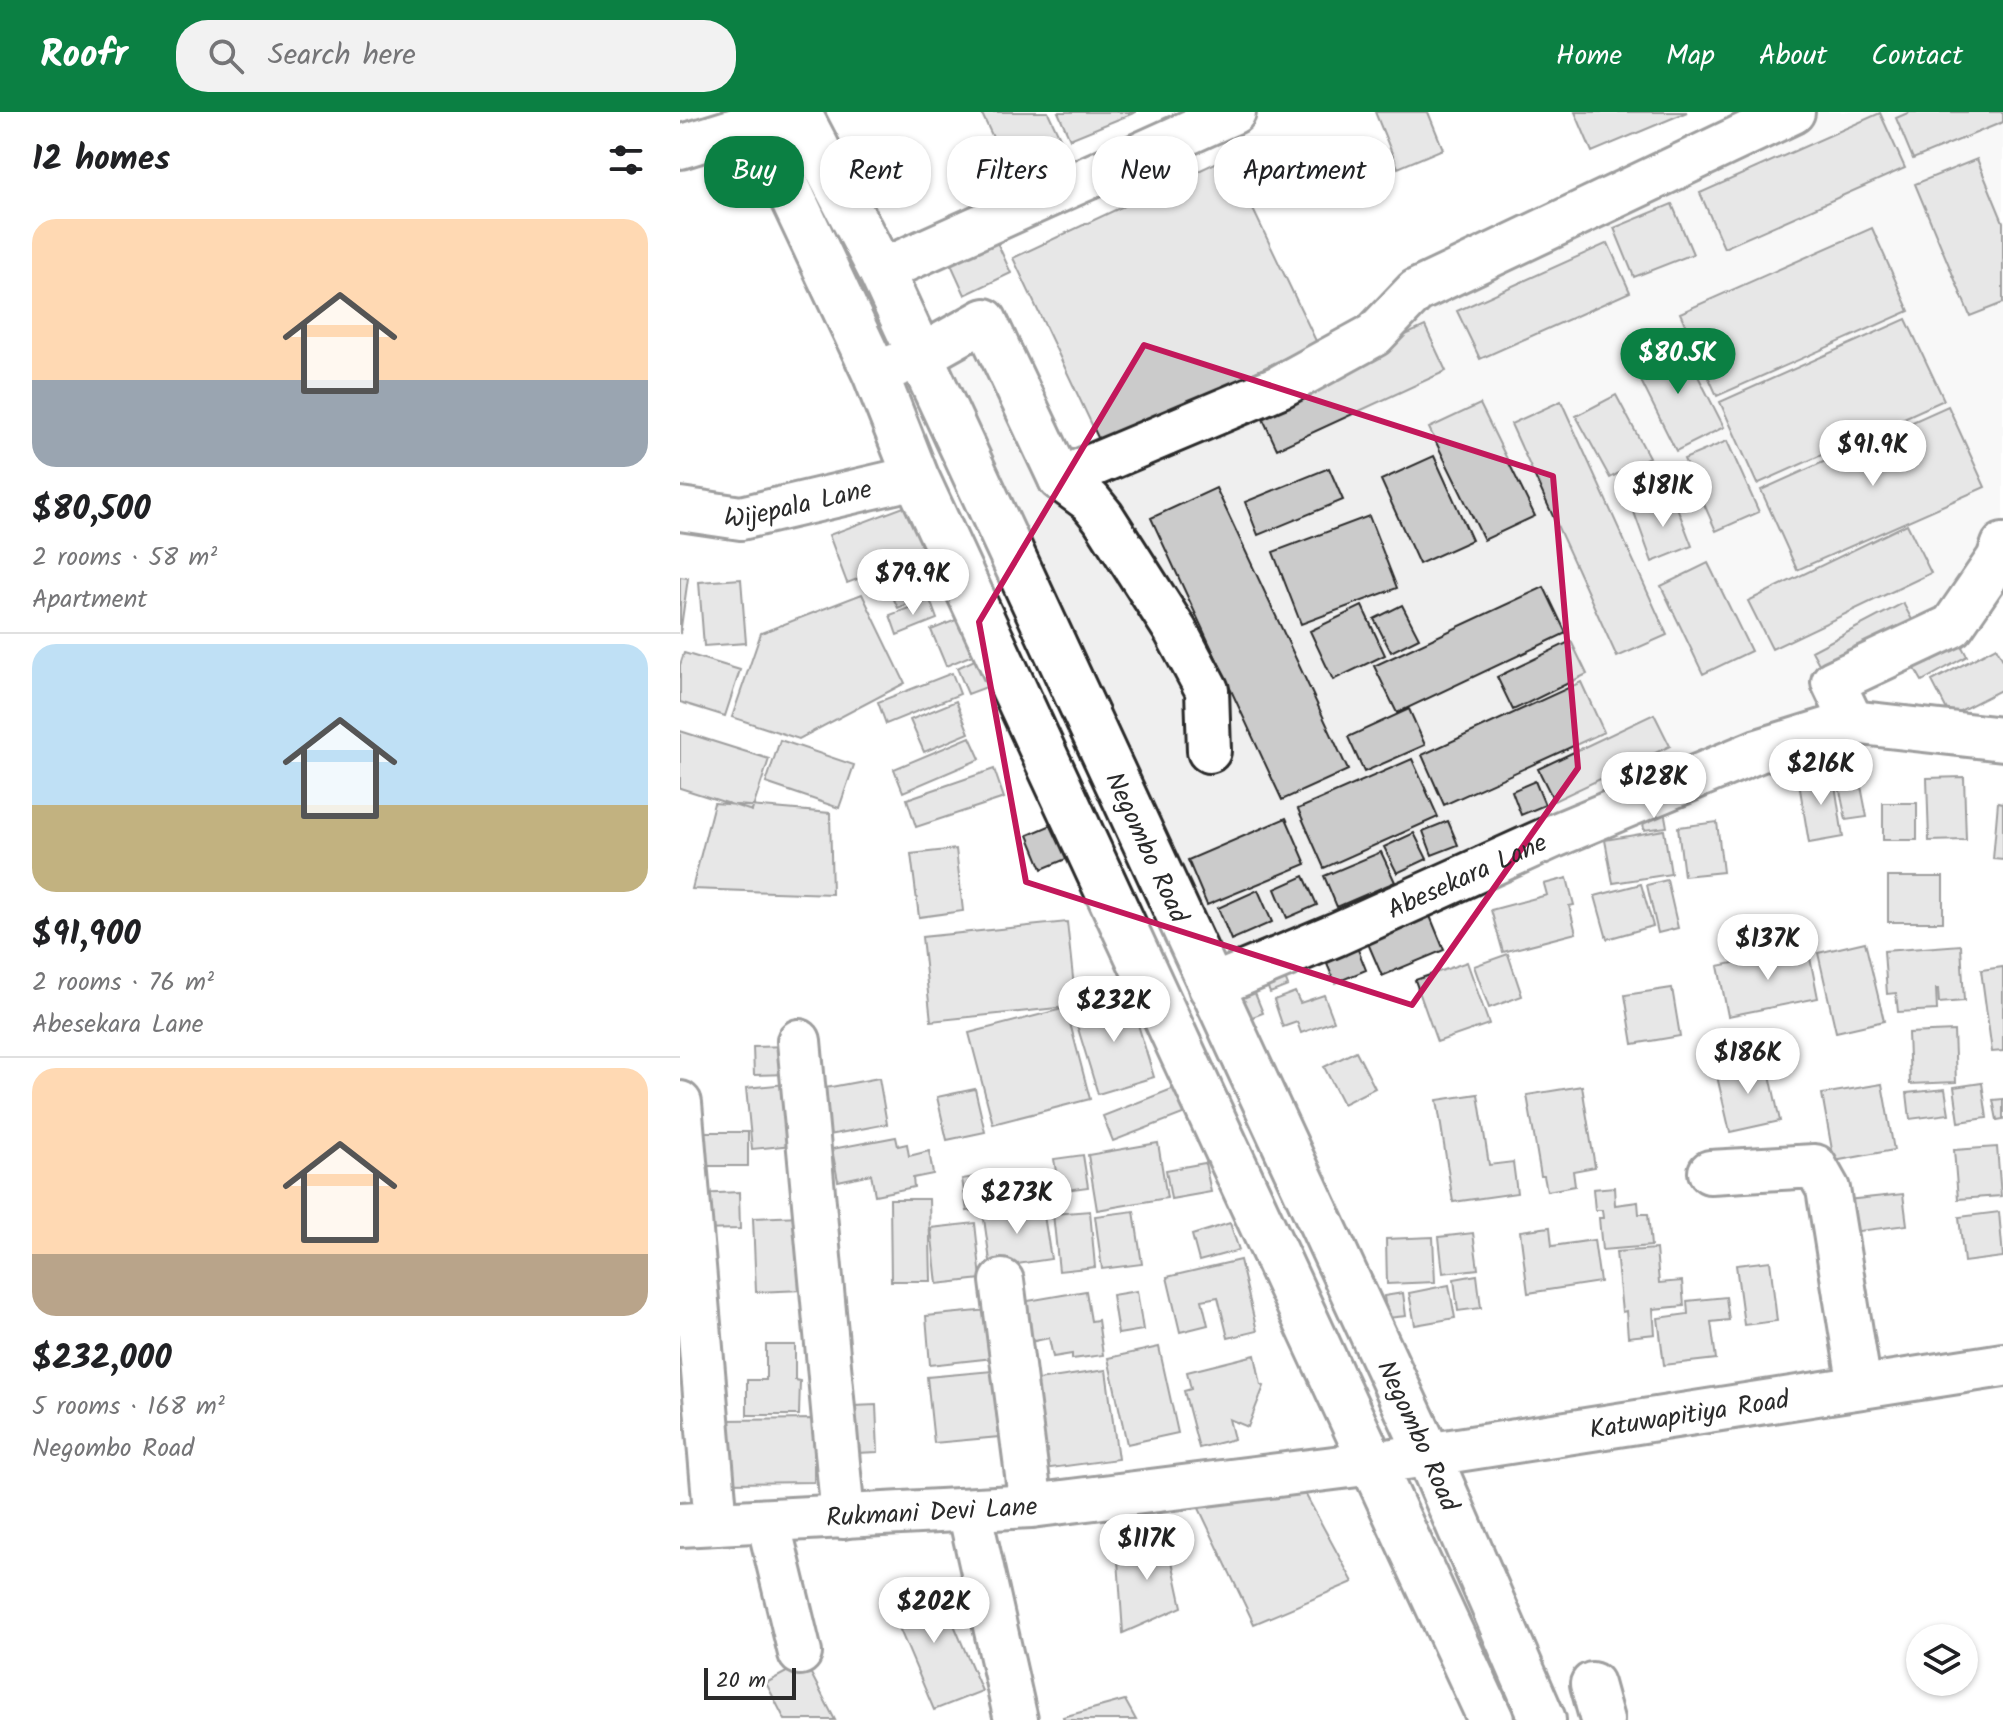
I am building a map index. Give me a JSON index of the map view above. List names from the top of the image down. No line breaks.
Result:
{"streets":{"highway":["Negombo Road"],"street":["Wijepala Lane","Abesekara Lane","Katuwapitiya Road","Rukmani Devi Lane"]},"crossings":[["Wijepala Lane","Negombo Road"],["Negombo Road","Abesekara Lane"],["Negombo Road","Katuwapitiya Road"],["Negombo Road","Rukmani Devi Lane"],["Katuwapitiya Road","Rukmani Devi Lane"]],"scale_bar":"20 m","page":{"header":"Roofr","search":"Search here","nav":["Home","Map","About","Contact"],"heading":"12 homes","chip":["Buy","Rent","Filters","New","Apartment"],"list":[{"name":"$80,500","note":"2 rooms · 58 m² · Apartment"},{"name":"$91,900","note":"2 rooms · 76 m² · Abesekara Lane"},{"name":"$232,000","note":"5 rooms · 168 m² · Negombo Road"}],"price":["$80.5K","$91.9K","$181K","$79.9K","$216K","$128K","$137K","$232K","$186K","$273K","$117K","$202K"],"scale":"20 m"}}
